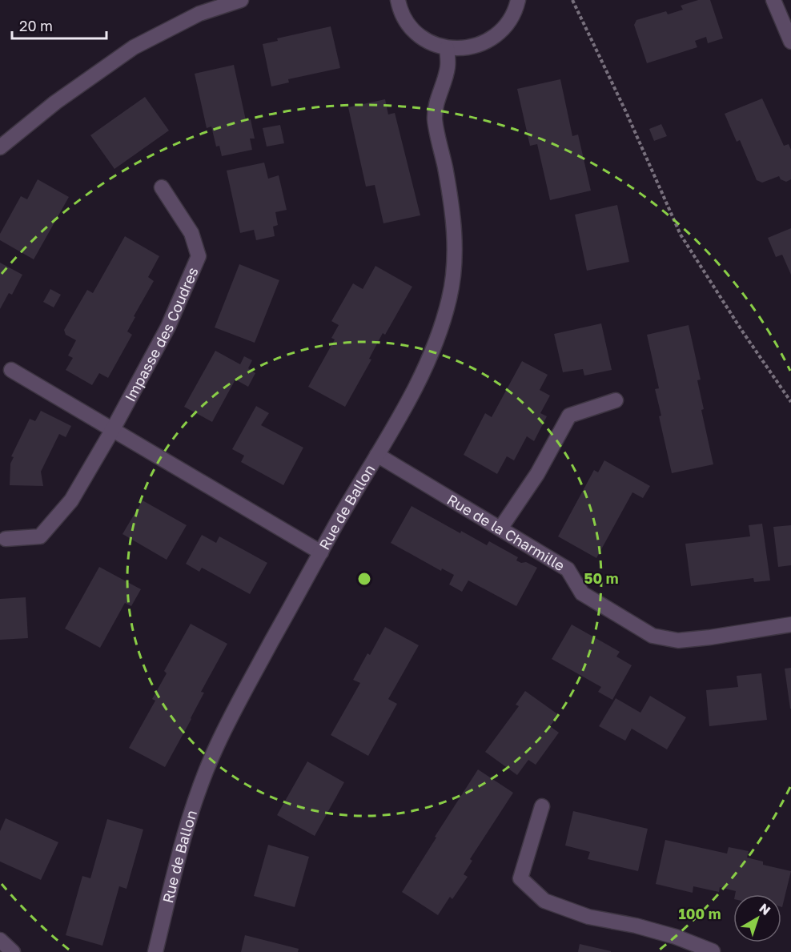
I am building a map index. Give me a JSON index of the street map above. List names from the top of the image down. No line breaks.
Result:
{"streets":{"street":["Impasse des Coudres","Rue de Ballon","Rue de la Charmille"]},"crossings":[["Rue de Ballon","Rue de la Charmille"]],"scale_bar":"20 m","north":"top right","rings":["50 m","100 m"]}
